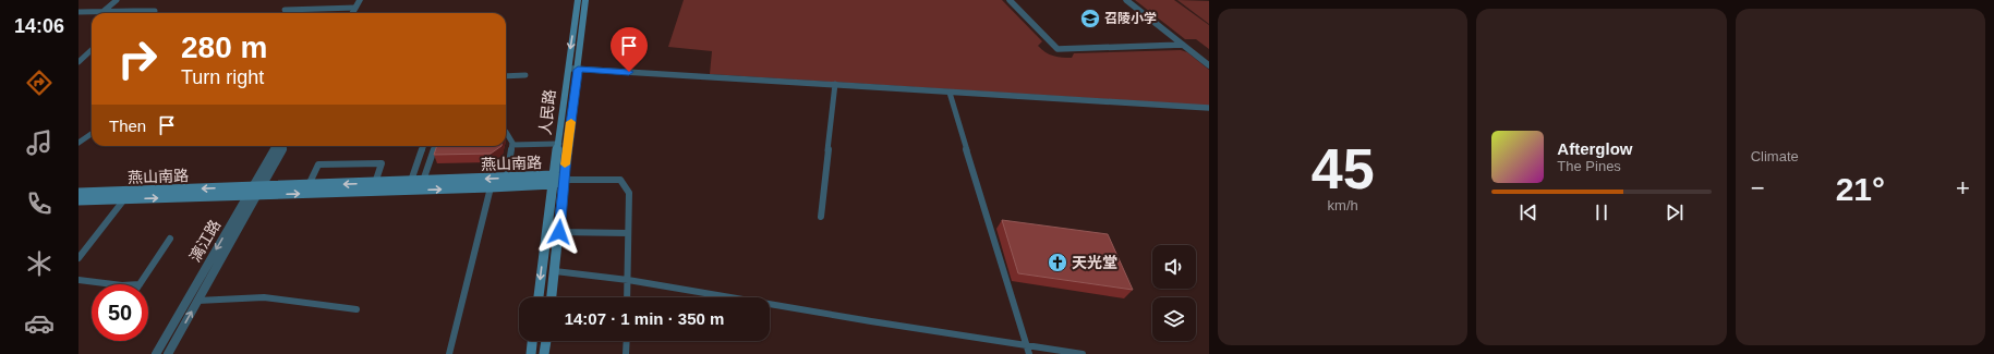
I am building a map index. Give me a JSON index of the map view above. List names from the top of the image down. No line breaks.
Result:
{"streets":{"main road":["人民路","燕山南路"],"street":["漓江路"]},"crossings":[["人民路","燕山南路"],["燕山南路","漓江路"]],"places":{"school or university":["召陵小学"],"church":["天光堂"]},"page":{"tabs":"14:06","tile":[["45","km/h"],"Climate"],"turn":["280 m","Turn right"],"then":"Then","song":["Afterglow","The Pines"],"heat":["−","21°","+"],"limit":"50","trip":"14:07 · 1 min · 350 m"}}
